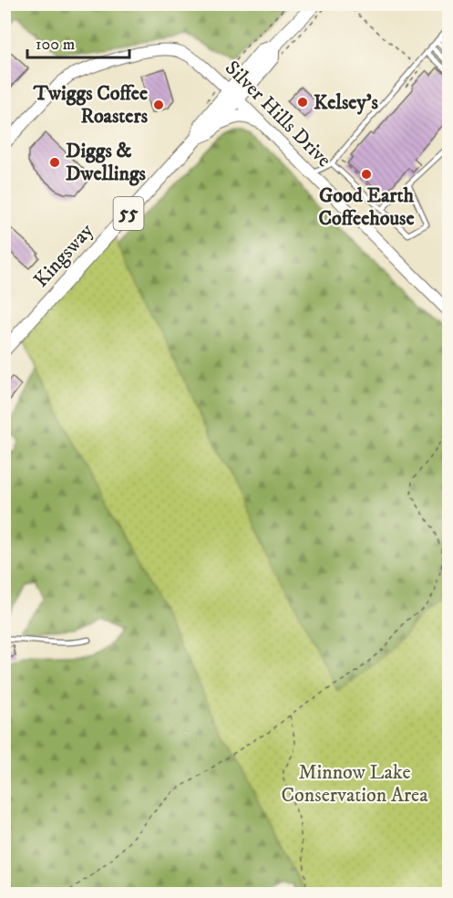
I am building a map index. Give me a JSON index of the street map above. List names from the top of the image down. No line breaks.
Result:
{"streets":{"main road":["55","Kingsway"],"street":["Silver Hills Drive"]},"crossings":[["Silver Hills Drive","Kingsway"]],"parks":["Minnow Lake Conservation Area"],"places":["Kelsey's","Twiggs Coffee Roasters","Diggs & Dwellings","Good Earth Coffeehouse"],"scale_bar":"100 m"}
